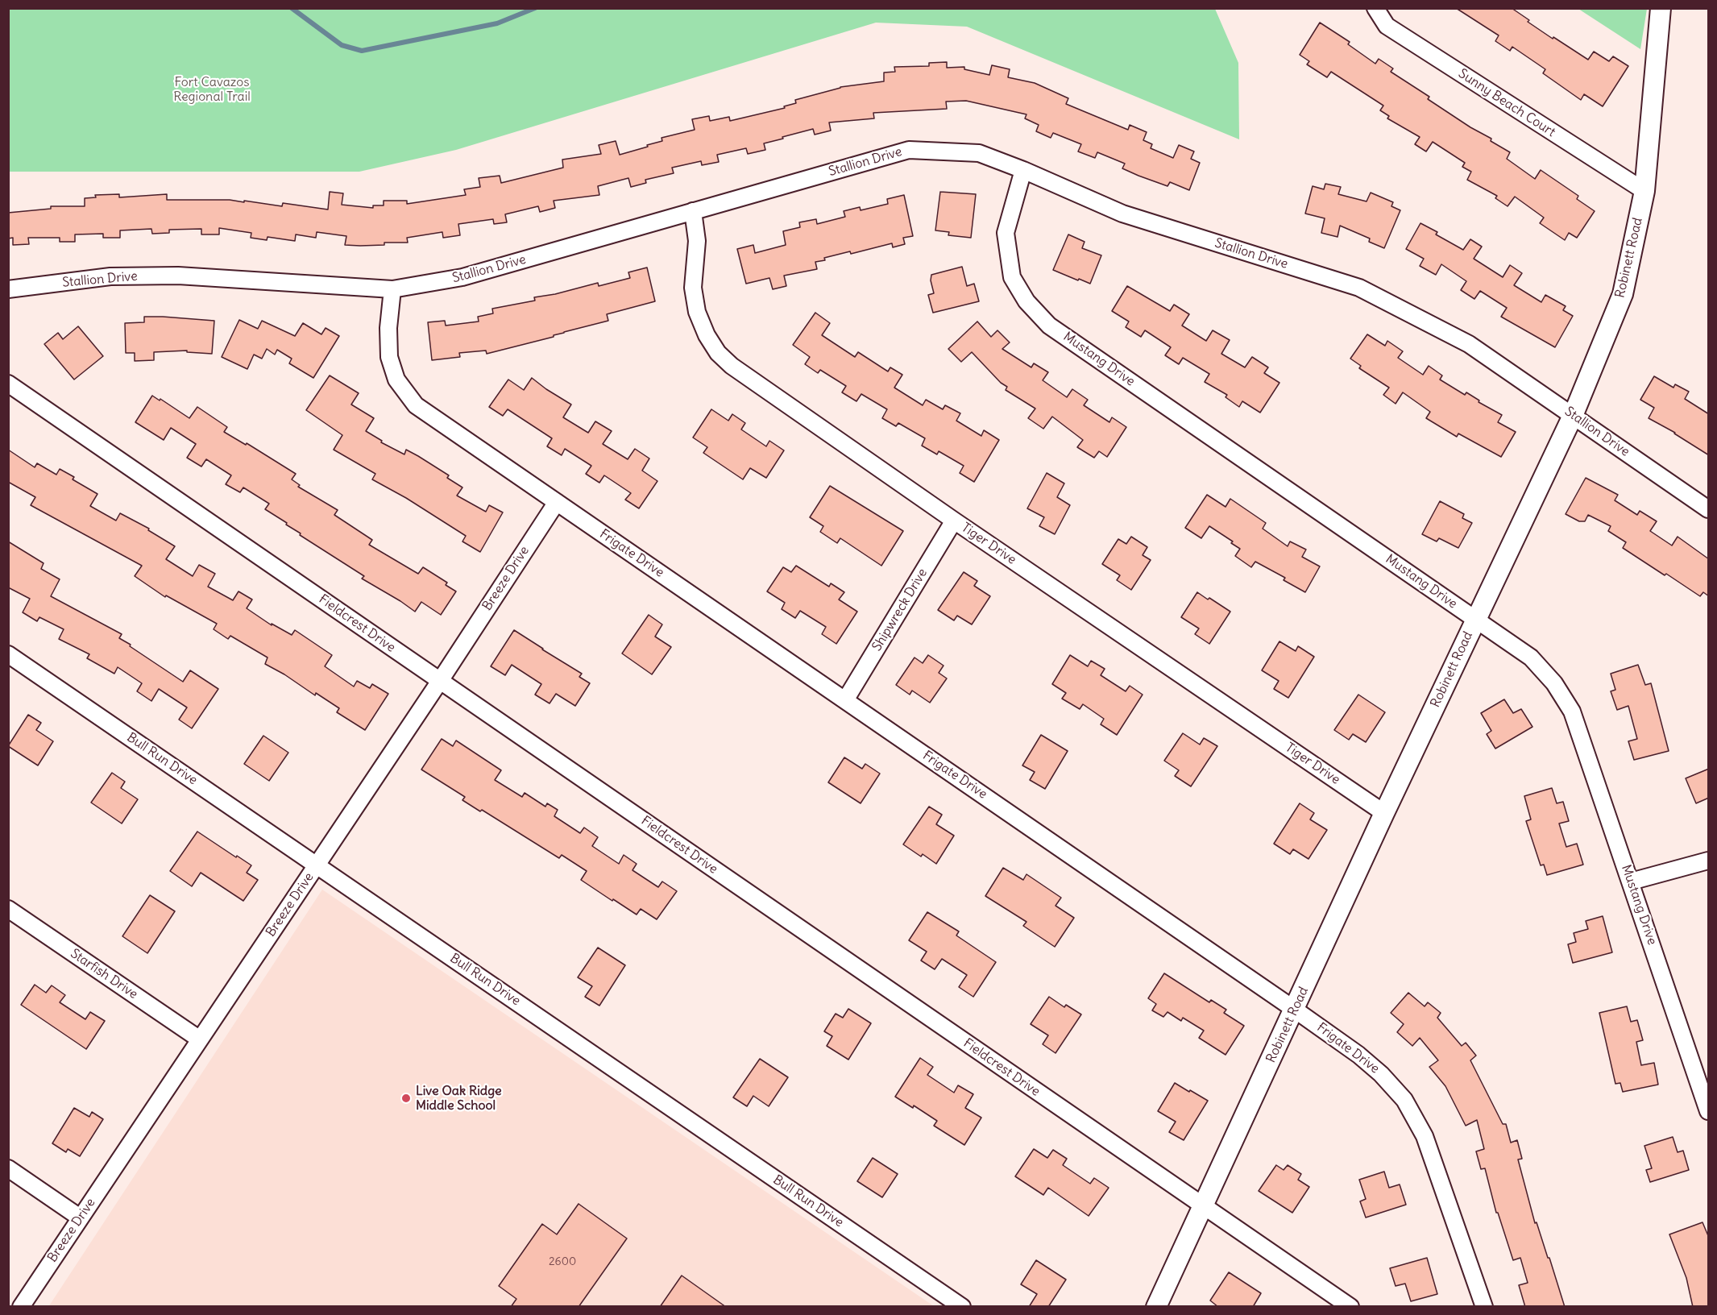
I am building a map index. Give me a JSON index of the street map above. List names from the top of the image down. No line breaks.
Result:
{"streets":{"street":["Sunny Beach Court","Stallion Drive","Robinett Road","Mustang Drive","Tiger Drive","Frigate Drive","Breeze Drive","Shipwreck Drive","Fieldcrest Drive","Bull Run Drive","Starfish Drive"]},"crossings":[["Sunny Beach Court","Robinett Road"],["Stallion Drive","Robinett Road"],["Stallion Drive","Mustang Drive"],["Stallion Drive","Tiger Drive"],["Stallion Drive","Frigate Drive"],["Robinett Road","Mustang Drive"],["Robinett Road","Tiger Drive"],["Robinett Road","Frigate Drive"],["Robinett Road","Fieldcrest Drive"],["Tiger Drive","Shipwreck Drive"],["Frigate Drive","Breeze Drive"],["Frigate Drive","Shipwreck Drive"],["Breeze Drive","Fieldcrest Drive"],["Breeze Drive","Bull Run Drive"],["Breeze Drive","Starfish Drive"]],"parks":["Fort Cavazos Regional Trail"],"places":["Live Oak Ridge Middle School"],"house_numbers":["2600"]}
